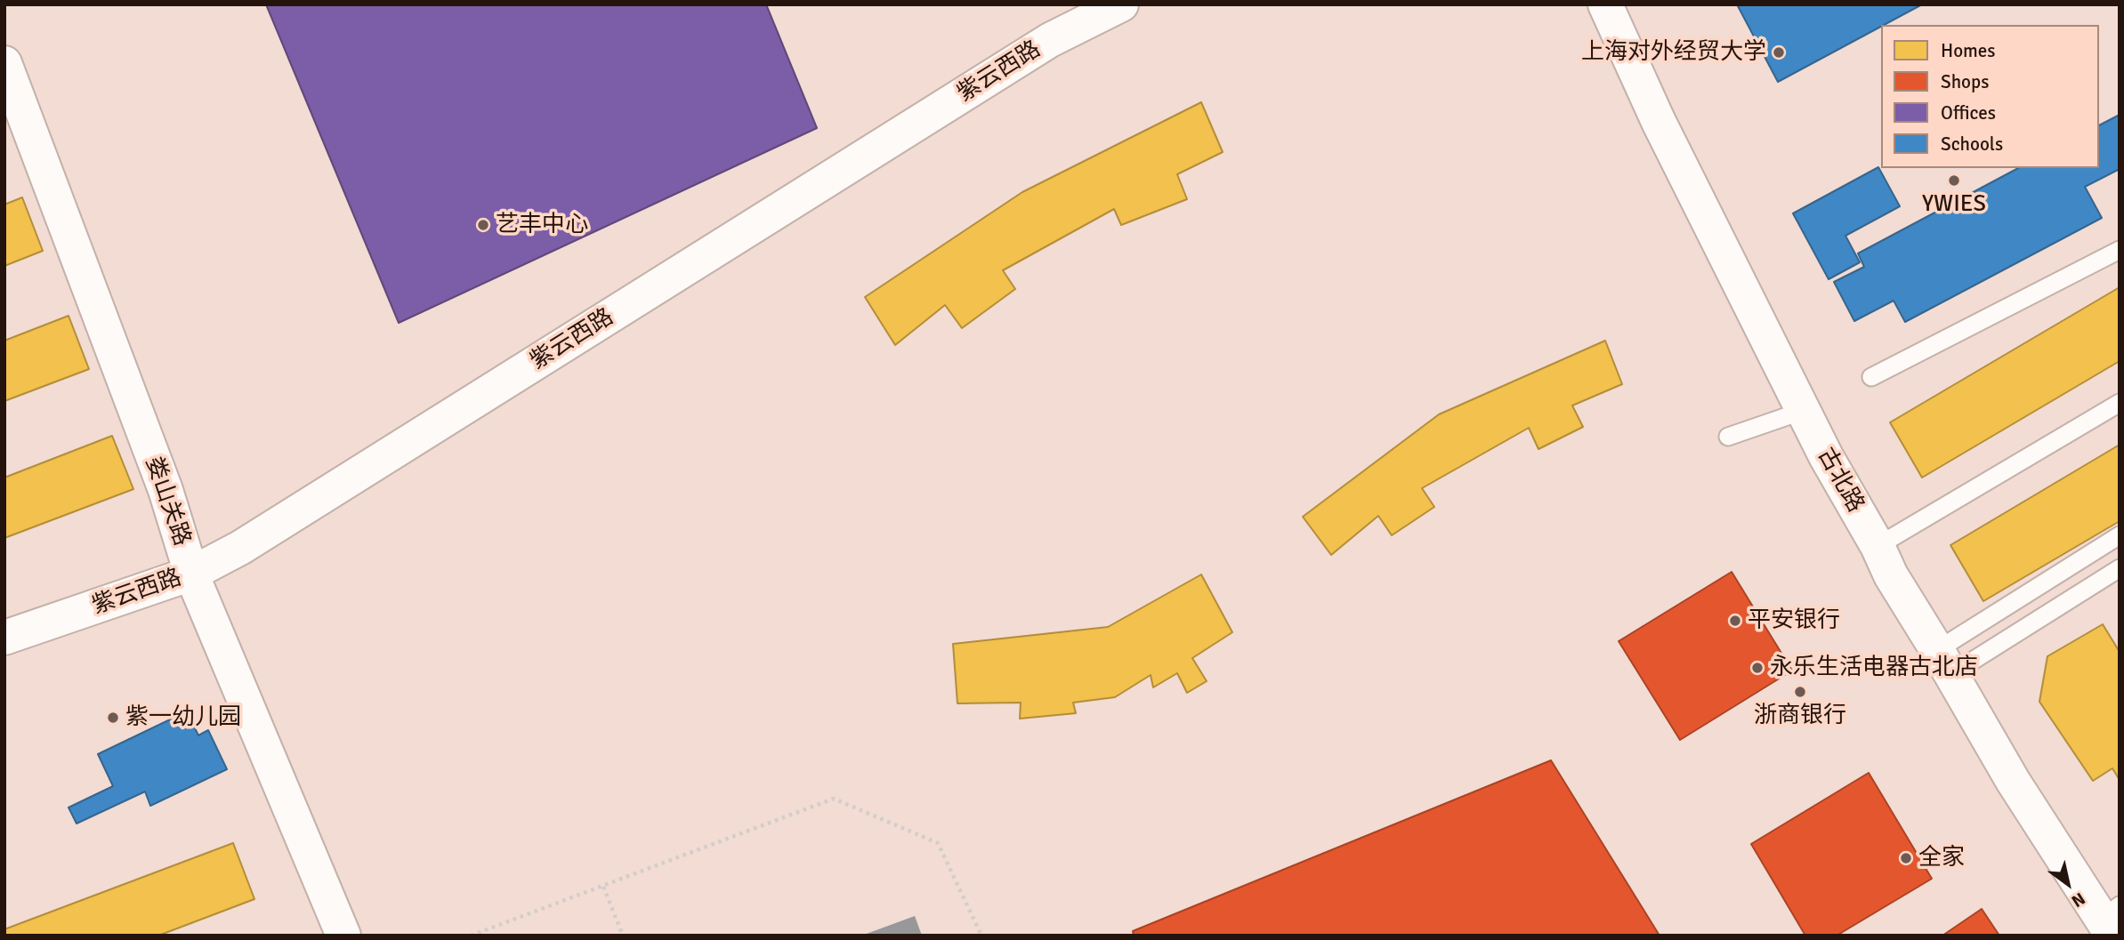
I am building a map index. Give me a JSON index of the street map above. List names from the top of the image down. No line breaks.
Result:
{"streets":{"street":["紫云西路","古北路","娄山关路"]},"crossings":[["紫云西路","娄山关路"]],"places":["上海对外经贸大学","YWIES","艺丰中心","平安银行","永乐生活电器古北店","浙商银行","紫一幼儿园","全家"],"legend":["Homes","Shops","Offices","Schools"],"north":"bottom right"}
